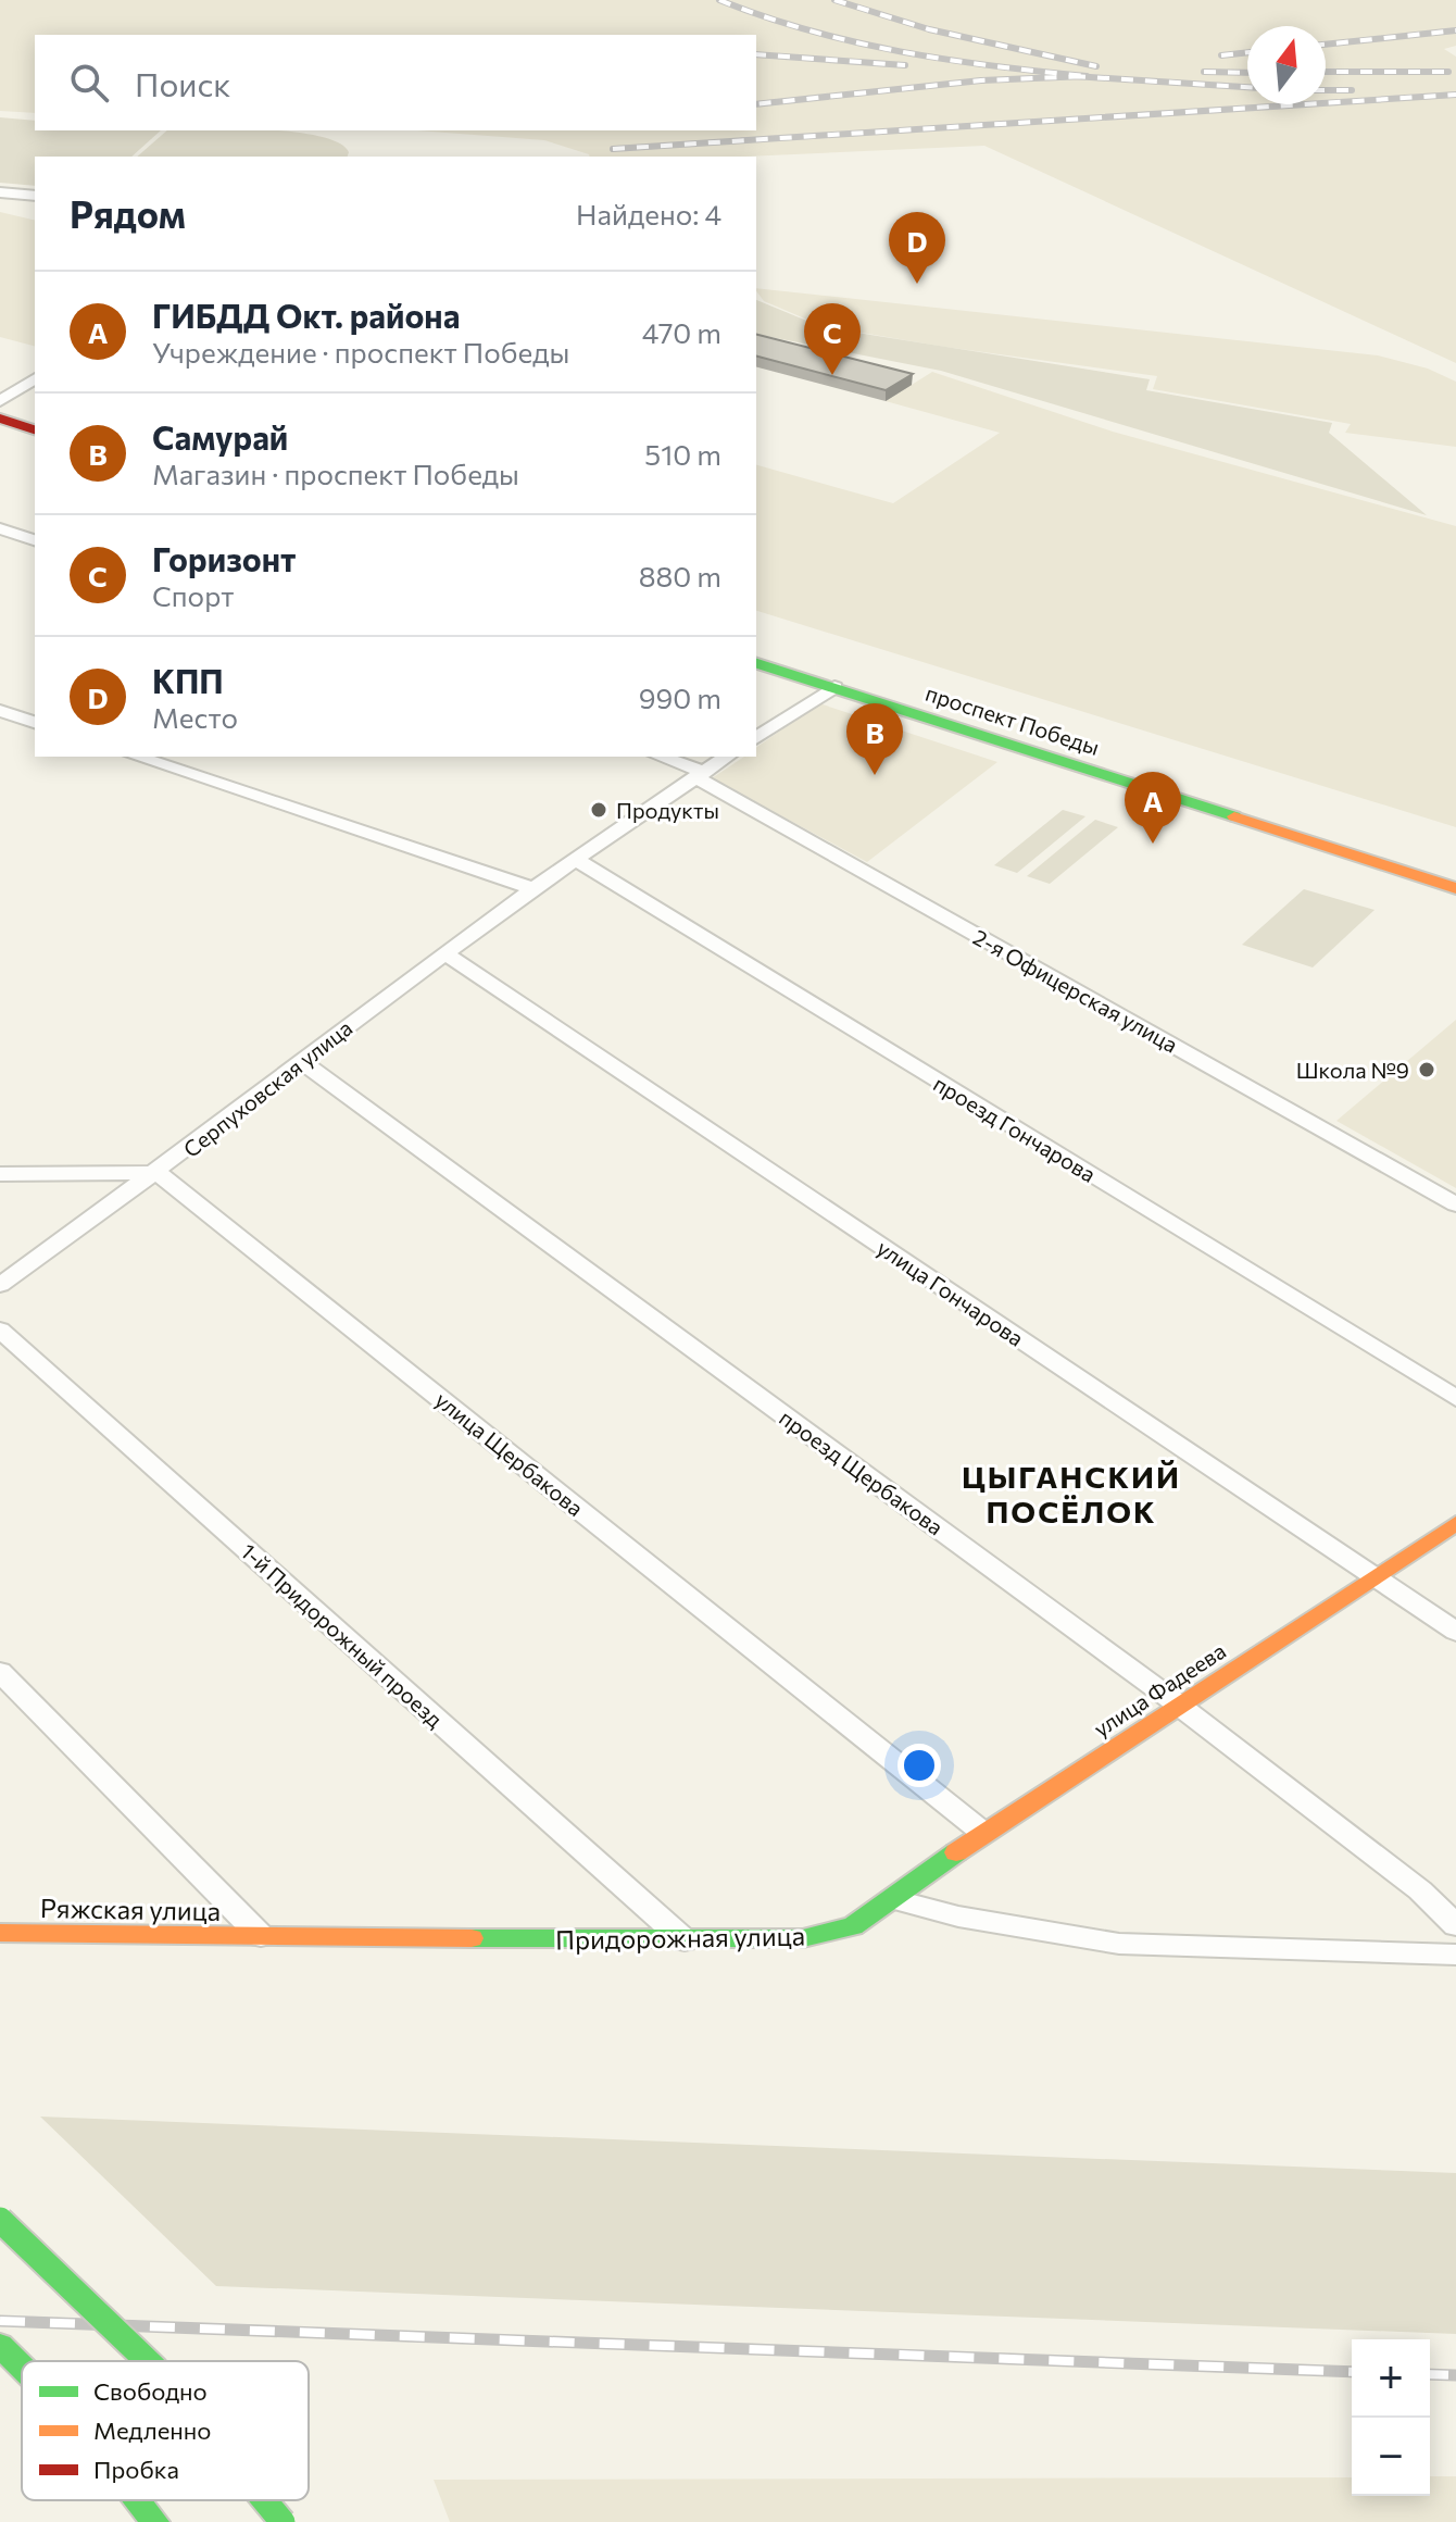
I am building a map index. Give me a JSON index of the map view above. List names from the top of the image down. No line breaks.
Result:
{"streets":{"main road":["проспект Победы","улица Фадеева","Ряжская улица","Придорожная улица"],"street":["2-я Офицерская улица","Серпуховская улица","проезд Гончарова","улица Гончарова","улица Щербакова","проезд Щербакова","1-й Придорожный проезд"]},"crossings":[["2-я Офицерская улица","Серпуховская улица"],["Серпуховская улица","проезд Гончарова"],["Серпуховская улица","улица Гончарова"],["Серпуховская улица","улица Щербакова"],["Серпуховская улица","проезд Щербакова"],["улица Гончарова","улица Фадеева"],["улица Щербакова","улица Фадеева"],["проезд Щербакова","улица Фадеева"],["1-й Придорожный проезд","Придорожная улица"],["улица Фадеева","Придорожная улица"],["Ряжская улица","Придорожная улица"]],"districts":["ЦЫГАНСКИЙ ПОСЁЛОК"],"places":["Продукты","Школа №9"],"legend":["Свободно","Медленно","Пробка"],"north":"top","page":{"search":"Поиск","heading":["Рядом","Найдено: 4"],"pins":["D","C","B","A"],"list":[{"mark":"A","name":"ГИБДД Окт. района","note":"Учреждение · проспект Победы","value":"470 m"},{"mark":"B","name":"Самурай","note":"Магазин · проспект Победы","value":"510 m"},{"mark":"C","name":"Горизонт","note":"Спорт","value":"880 m"},{"mark":"D","name":"КПП","note":"Место","value":"990 m"}],"map_buttons":["+","−"]}}
